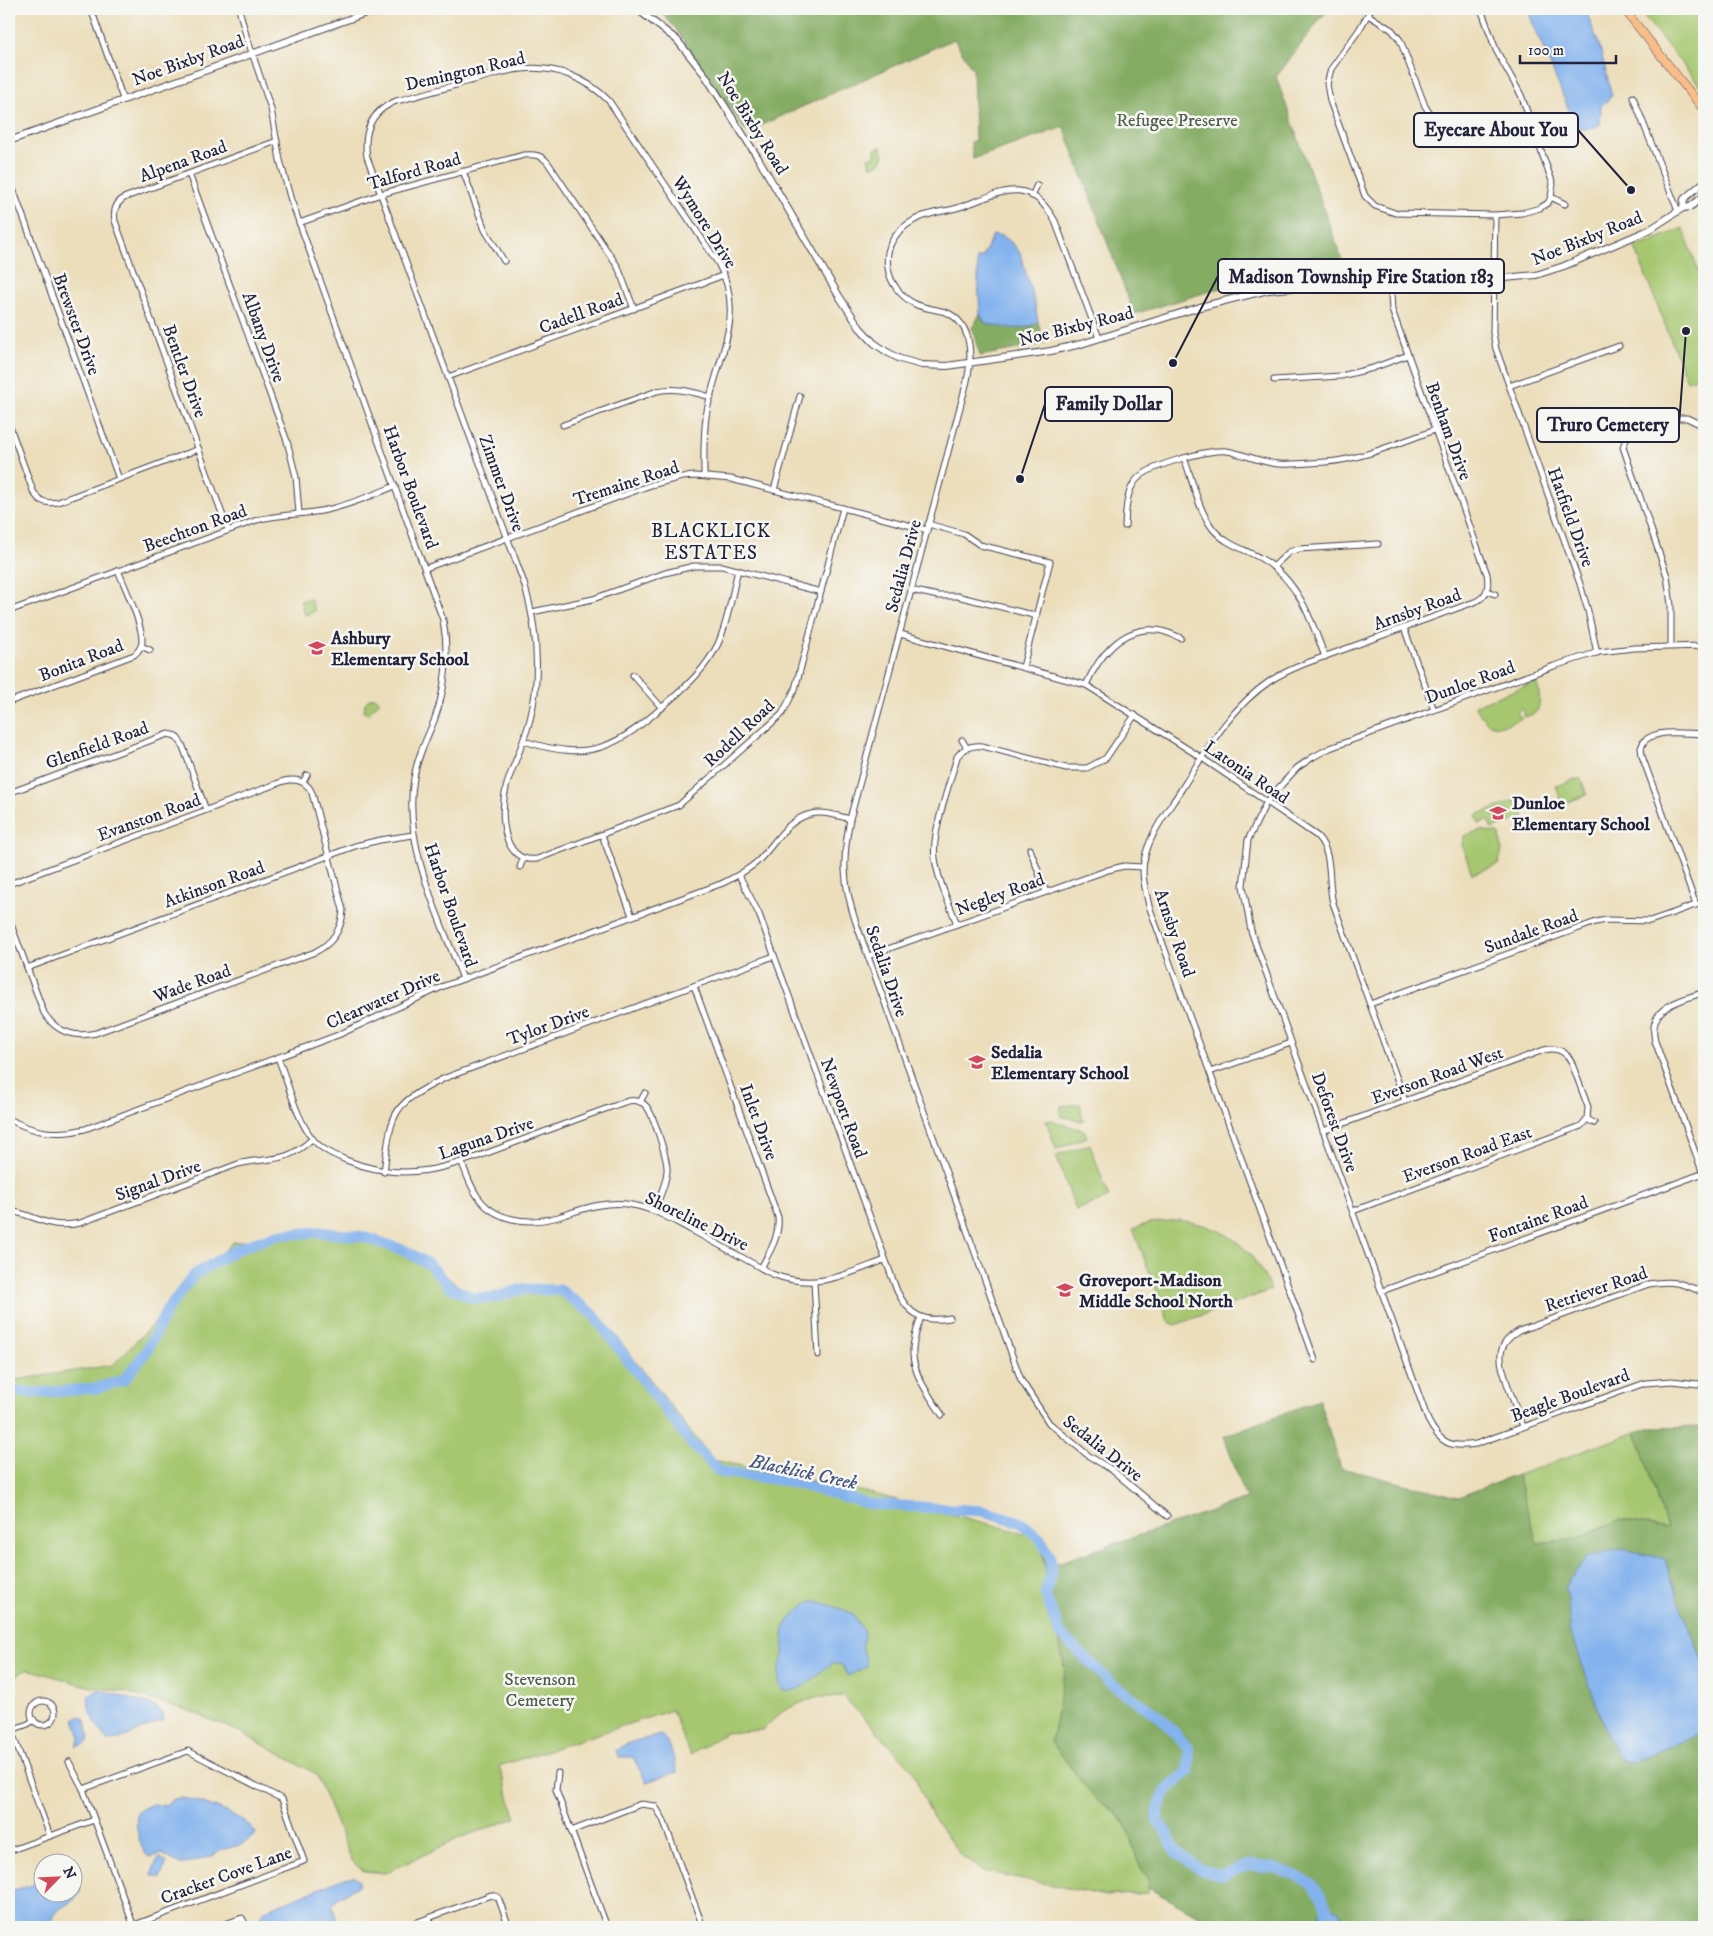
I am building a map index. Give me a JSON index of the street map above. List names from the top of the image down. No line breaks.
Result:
{"streets":{"street":["Noe Bixby Road","Demington Road","Alpena Road","Talford Road","Wymore Drive","Cadell Road","Brewster Drive","Albany Drive","Bentler Drive","Benham Drive","Zimmer Drive","Tremaine Road","Harbor Boulevard","Hatfield Drive","Beechton Road","Sedalia Drive","Arnsby Road","Bonita Road","Dunloe Road","Rodell Road","Glenfield Road","Latonia Road","Evanston Road","Atkinson Road","Negley Road","Sundale Road","Wade Road","Clearwater Drive","Tylor Drive","Everson Road West","Newport Road","Inlet Drive","Deforest Drive","Laguna Drive","Everson Road East","Signal Drive","Fontaine Road","Shoreline Drive","Retriever Road","Beagle Boulevard","Cracker Cove Lane"]},"crossings":[["Noe Bixby Road","Benham Drive"],["Noe Bixby Road","Harbor Boulevard"],["Noe Bixby Road","Hatfield Drive"],["Noe Bixby Road","Sedalia Drive"],["Demington Road","Wymore Drive"],["Demington Road","Zimmer Drive"],["Alpena Road","Albany Drive"],["Alpena Road","Bentler Drive"],["Alpena Road","Harbor Boulevard"],["Talford Road","Cadell Road"],["Talford Road","Zimmer Drive"],["Talford Road","Harbor Boulevard"],["Wymore Drive","Cadell Road"],["Wymore Drive","Tremaine Road"],["Cadell Road","Zimmer Drive"],["Albany Drive","Beechton Road"],["Bentler Drive","Beechton Road"],["Benham Drive","Arnsby Road"],["Zimmer Drive","Tremaine Road"],["Zimmer Drive","Rodell Road"],["Tremaine Road","Harbor Boulevard"],["Tremaine Road","Sedalia Drive"],["Tremaine Road","Rodell Road"],["Harbor Boulevard","Beechton Road"],["Harbor Boulevard","Atkinson Road"],["Harbor Boulevard","Clearwater Drive"],["Hatfield Drive","Dunloe Road"],["Beechton Road","Bonita Road"],["Sedalia Drive","Latonia Road"],["Sedalia Drive","Negley Road"],["Sedalia Drive","Clearwater Drive"],["Arnsby Road","Latonia Road"],["Arnsby Road","Negley Road"],["Dunloe Road","Latonia Road"],["Dunloe Road","Deforest Drive"],["Glenfield Road","Evanston Road"],["Latonia Road","Sundale Road"],["Latonia Road","Everson Road West"],["Latonia Road","Deforest Drive"],["Atkinson Road","Wade Road"],["Clearwater Drive","Newport Road"],["Clearwater Drive","Laguna Drive"],["Tylor Drive","Newport Road"],["Tylor Drive","Inlet Drive"],["Tylor Drive","Laguna Drive"],["Everson Road West","Deforest Drive"],["Everson Road West","Everson Road East"],["Newport Road","Shoreline Drive"],["Inlet Drive","Shoreline Drive"],["Deforest Drive","Everson Road East"],["Deforest Drive","Fontaine Road"],["Deforest Drive","Beagle Boulevard"],["Laguna Drive","Signal Drive"],["Laguna Drive","Shoreline Drive"],["Retriever Road","Beagle Boulevard"]],"districts":["BLACKLICK ESTATES"],"water":["Blacklick Creek"],"parks":["Refugee Preserve","Stevenson Cemetery"],"places":{"other":["Eyecare About You","Truro Cemetery","Madison Township Fire Station 183","Family Dollar"],"school or university":["Ashbury Elementary School","Dunloe Elementary School","Sedalia Elementary School","Groveport-Madison Middle School North"]},"scale_bar":"100 m","north":"top right"}
